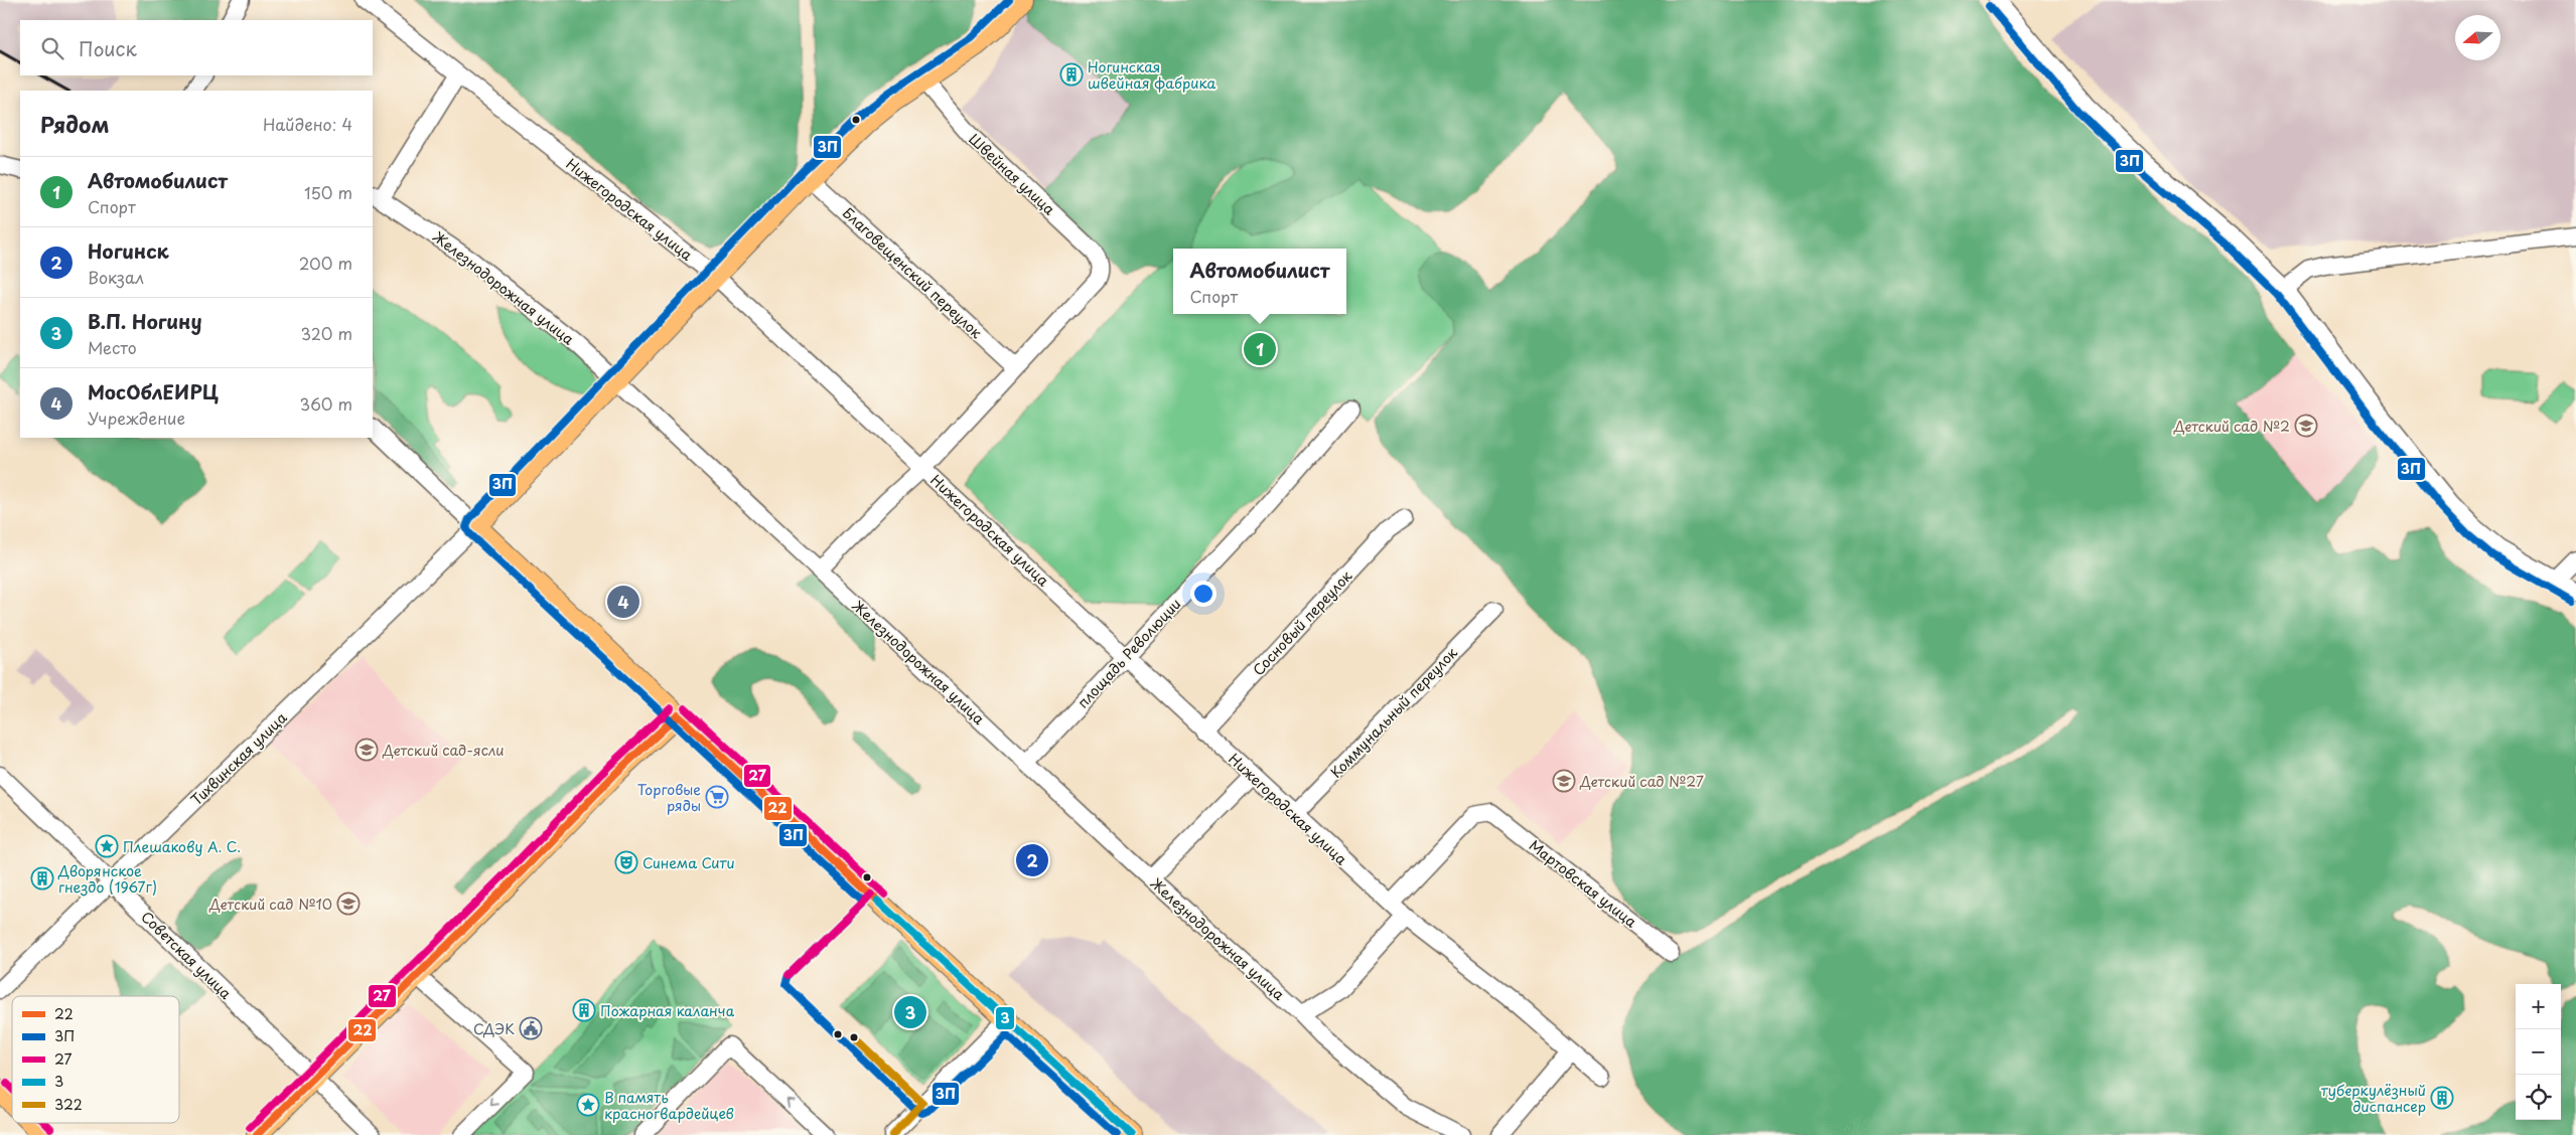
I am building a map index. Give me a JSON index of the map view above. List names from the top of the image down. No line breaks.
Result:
{"streets":{"street":["Швейная улица","Нижегородская улица","Благовещенский переулок","Железнодорожная улица","Сосновый переулок","площадь Революции","Коммунальный переулок","Тихвинская улица","Мартовская улица","Советская улица"]},"crossings":[["Швейная улица","Благовещенский переулок"],["Нижегородская улица","Сосновый переулок"],["Нижегородская улица","площадь Революции"],["Нижегородская улица","Коммунальный переулок"],["Нижегородская улица","Мартовская улица"],["Железнодорожная улица","площадь Революции"],["Тихвинская улица","Советская улица"]],"places":{"building":["Ногинская швейная фабрика","Дворянское гнездо (1967г)","Пожарная каланча","туберкулёзный диспансер"],"school or university":["Детский сад №2","Детский сад-ясли","Детский сад №27","Детский сад №10"],"supermarket":["Торговые ряды"],"place":["Плешакову А. С.","В память красногвардейцев"],"theatre":["Синема Сити"],"public building":["СДЭК"]},"lines":["transit line 3П","transit line 27","transit line 22","transit line 3","transit line 322"],"legend":["22","3П","27","3","322"],"north":"left","page":{"search":"Поиск","heading":["Рядом","Найдено: 4"],"list":[{"mark":"1","name":"Автомобилист","note":"Спорт","value":"150 m"},{"mark":"2","name":"Ногинск","note":"Вокзал","value":"200 m"},{"mark":"3","name":"В.П. Ногину","note":"Место","value":"320 m"},{"mark":"4","name":"МосОблЕИРЦ","note":"Учреждение","value":"360 m"}],"popup":["Автомобилист","Спорт"],"pins":["1","4","2","3"],"map_buttons":["+","−"]}}
